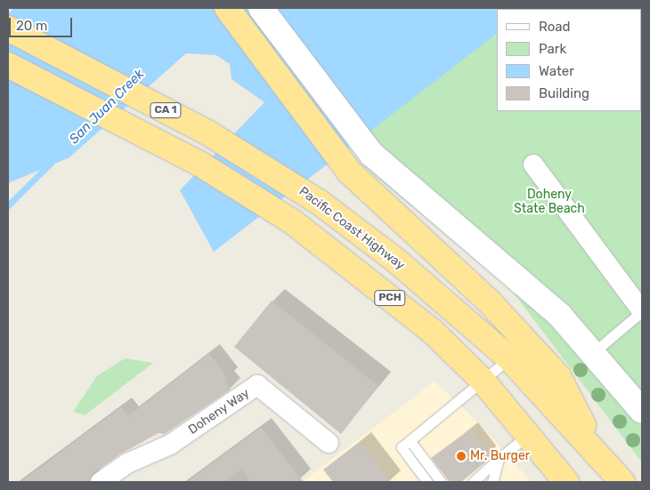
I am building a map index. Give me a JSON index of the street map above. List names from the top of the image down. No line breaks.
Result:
{"streets":{"highway":["CA 1","Pacific Coast Highway","PCH"],"street":["Doheny Way"]},"crossings":[["CA 1","PCH"]],"water":["San Juan Creek"],"parks":["Doheny State Beach"],"places":["Mr. Burger"],"legend":["Road","Park","Water","Building"],"scale_bar":"20 m"}
